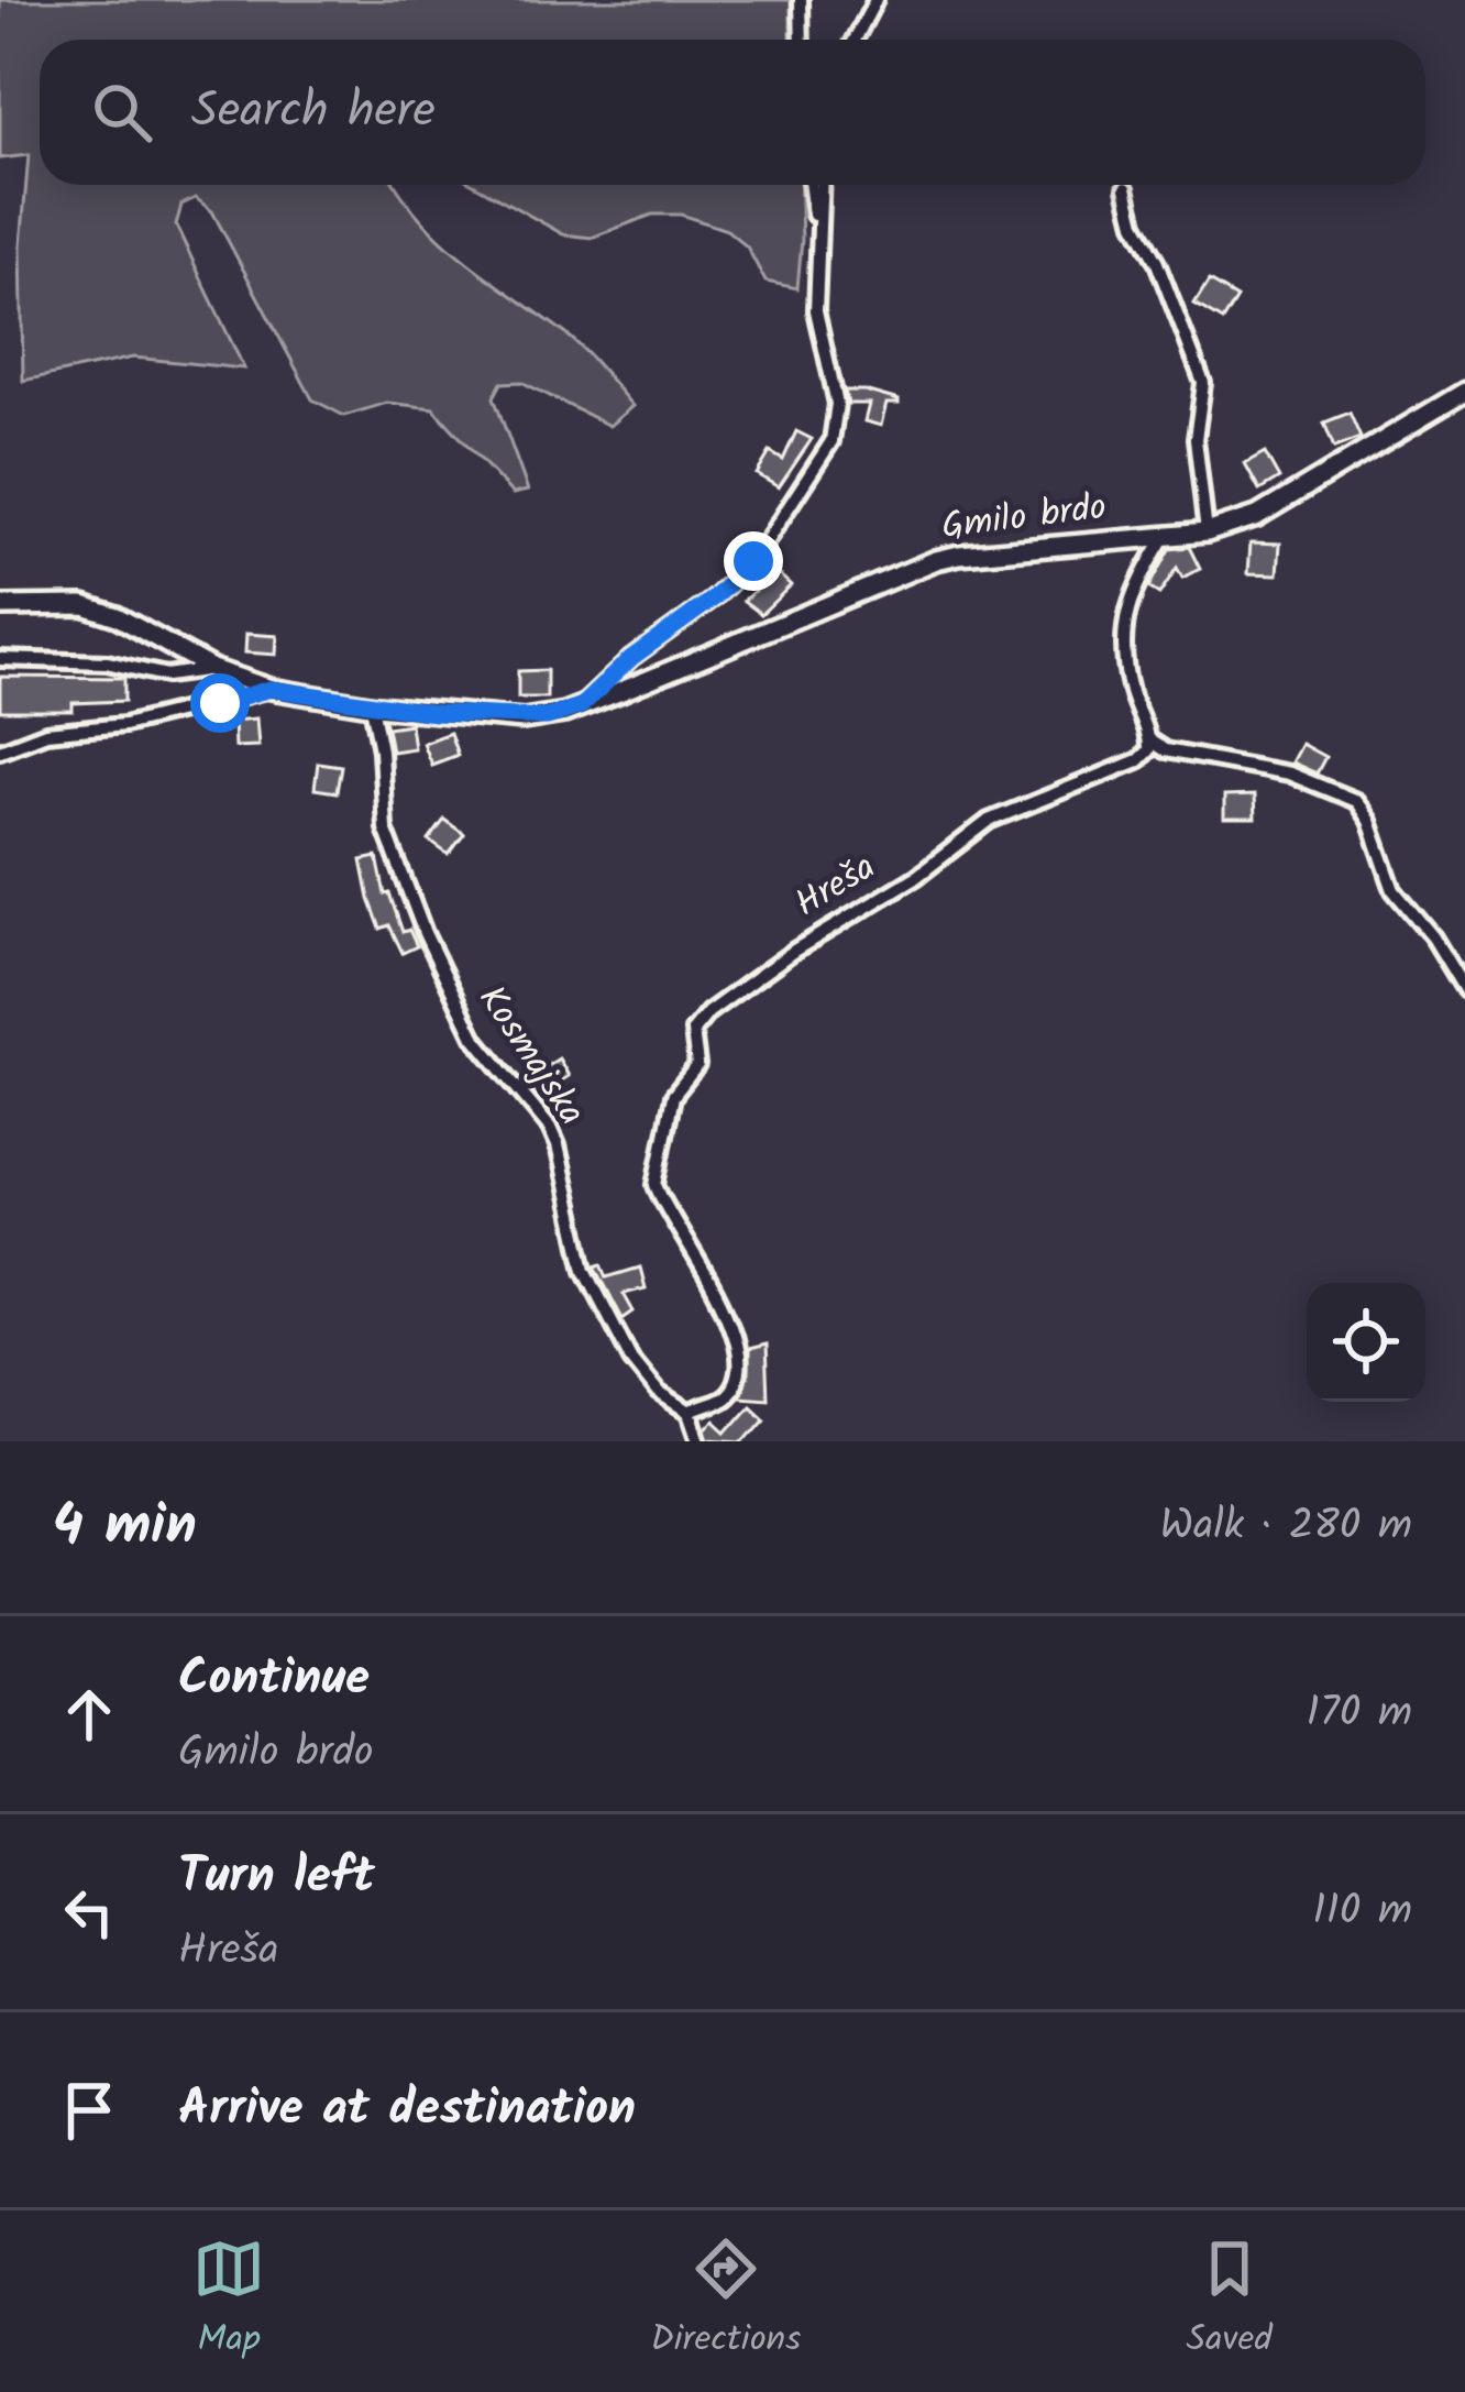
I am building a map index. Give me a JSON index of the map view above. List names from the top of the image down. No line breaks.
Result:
{"streets":{"main road":["Gmilo brdo"],"street":["Hreša","Kosmajska"]},"crossings":[["Gmilo brdo","Kosmajska"],["Hreša","Kosmajska"]],"page":{"search":"Search here","heading":["4 min","Walk · 280 m"],"list":[["Continue","Gmilo brdo","170 m"],["Turn left","Hreša","110 m"],"Arrive at destination"],"nav":["Map","Directions","Saved"]}}
